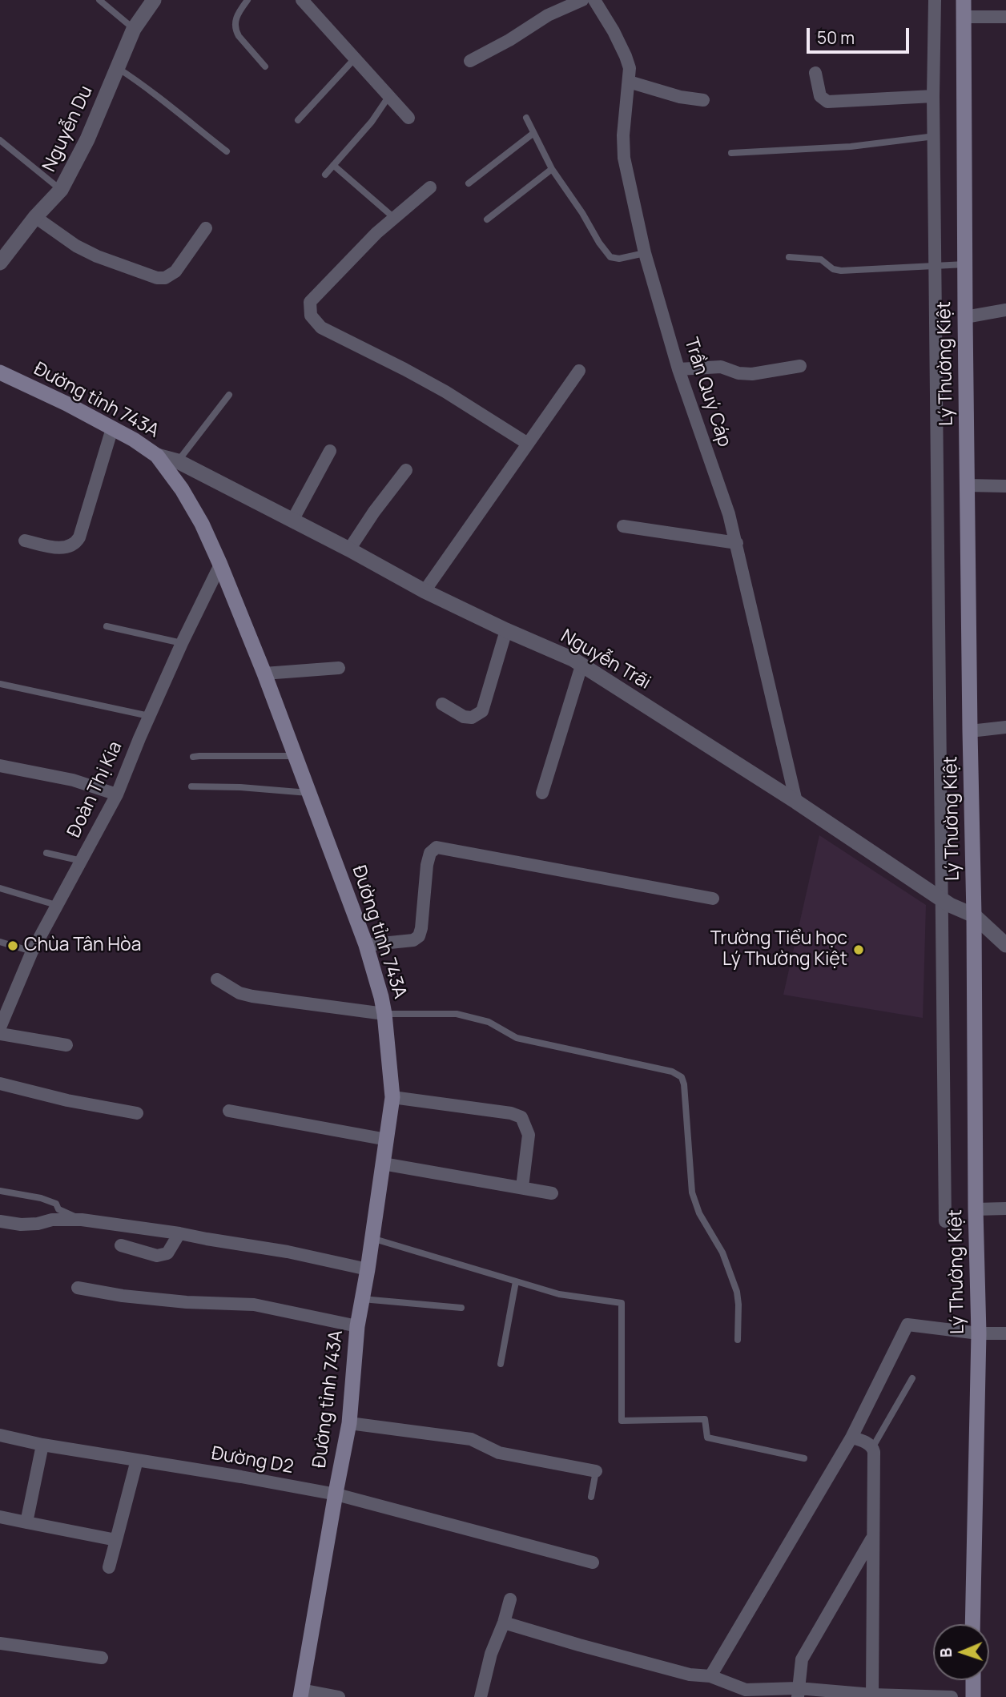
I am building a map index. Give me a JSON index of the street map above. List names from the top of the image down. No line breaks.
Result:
{"streets":{"main road":["Lý Thường Kiệt","Đường tỉnh 743A"],"street":["Nguyễn Du","Trần Quý Cáp","Nguyễn Trãi","Đoàn Thị Kia","Đường D2"]},"crossings":[["Lý Thường Kiệt","Nguyễn Trãi"],["Trần Quý Cáp","Nguyễn Trãi"],["Đường tỉnh 743A","Nguyễn Trãi"],["Đường tỉnh 743A","Đoàn Thị Kia"],["Đường tỉnh 743A","Đường D2"]],"places":["Chùa Tân Hòa","Trường Tiểu học Lý Thường Kiệt"],"scale_bar":"50 m","north":"left"}
